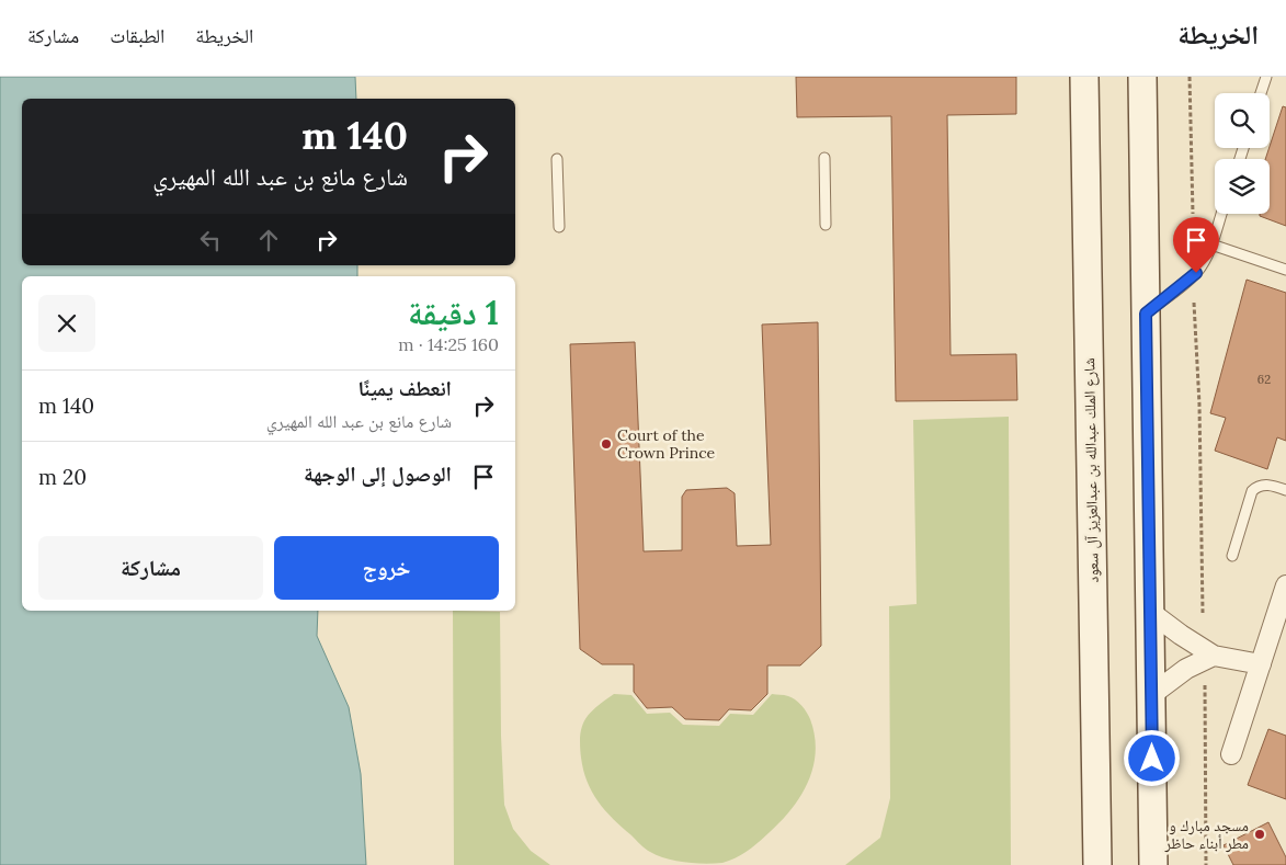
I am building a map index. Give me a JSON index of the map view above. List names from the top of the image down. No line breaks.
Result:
{"streets":{"main road":["شارع الملك عبدالله بن عبدالعزيز آل سعود"]},"places":["Court of the Crown Prince","مسجد مبارك و مطر أبناء حاظر"],"house_numbers":["62"],"page":{"header":"الخريطة","nav":["الخريطة","الطبقات","مشاركة"],"turn":["140 m","شارع مانع بن عبد الله المهيري"],"heading":["1 دقيقة","160 m · 14:25"],"list":[{"name":"انعطف يمينًا","note":"شارع مانع بن عبد الله المهيري","value":"140 m"},{"name":"الوصول إلى الوجهة","value":"20 m"}],"buttons":["خروج","مشاركة"]}}
